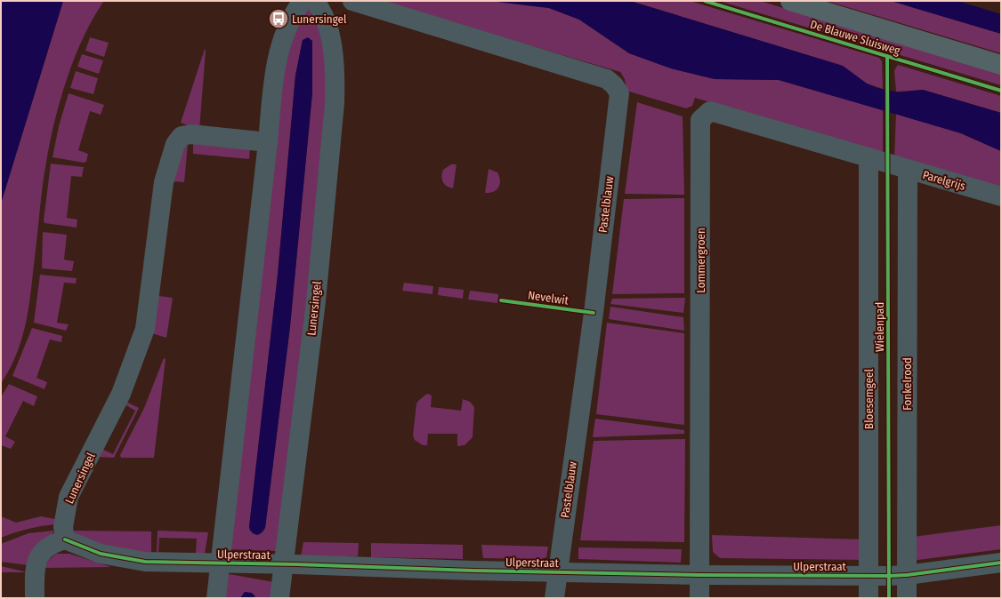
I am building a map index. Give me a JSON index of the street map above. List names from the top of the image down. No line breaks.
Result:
{"streets":{"main road":["De Blauwe Sluisweg"],"street":["Parelgrijs","Pastelblauw","Lommergroen","Lunersingel","Fonkelrood","Bloesemgeel","Ulperstraat"],"cycle path":["Nevelwit","Wielenpad"]},"crossings":[["Parelgrijs","Lommergroen"],["Parelgrijs","Fonkelrood"],["Pastelblauw","Ulperstraat"],["Lommergroen","Bloesemgeel"],["Lommergroen","Ulperstraat"],["Lunersingel","Ulperstraat"],["Fonkelrood","Ulperstraat"],["Bloesemgeel","Ulperstraat"]],"places":{"bus stop":["Lunersingel"]}}
